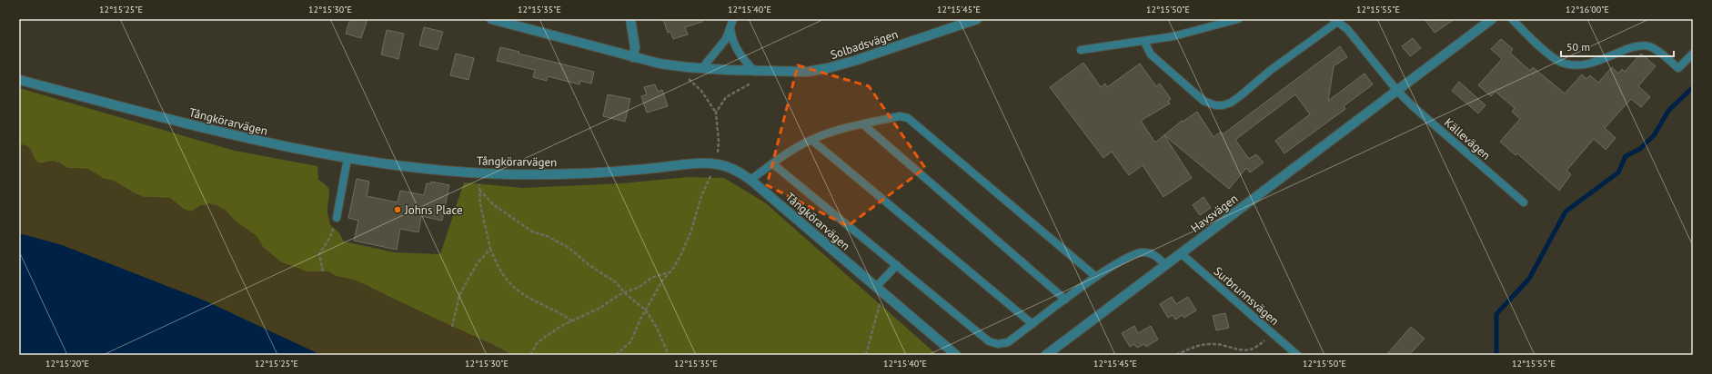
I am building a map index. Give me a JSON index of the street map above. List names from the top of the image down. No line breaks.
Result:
{"streets":{"street":["Solbadsvägen","Tångkörarvägen","Havsvägen"],"lane":["Källevägen","Surbrunnsvägen"]},"crossings":[["Källevägen","Havsvägen"],["Havsvägen","Surbrunnsvägen"]],"places":["Johns Place"],"scale_bar":"50 m","coordinates":["12°15'25\"E","12°15'30\"E","12°15'35\"E","12°15'40\"E","12°15'45\"E","12°15'50\"E","12°15'55\"E","12°16'00\"E","12°15'20\"E"]}
